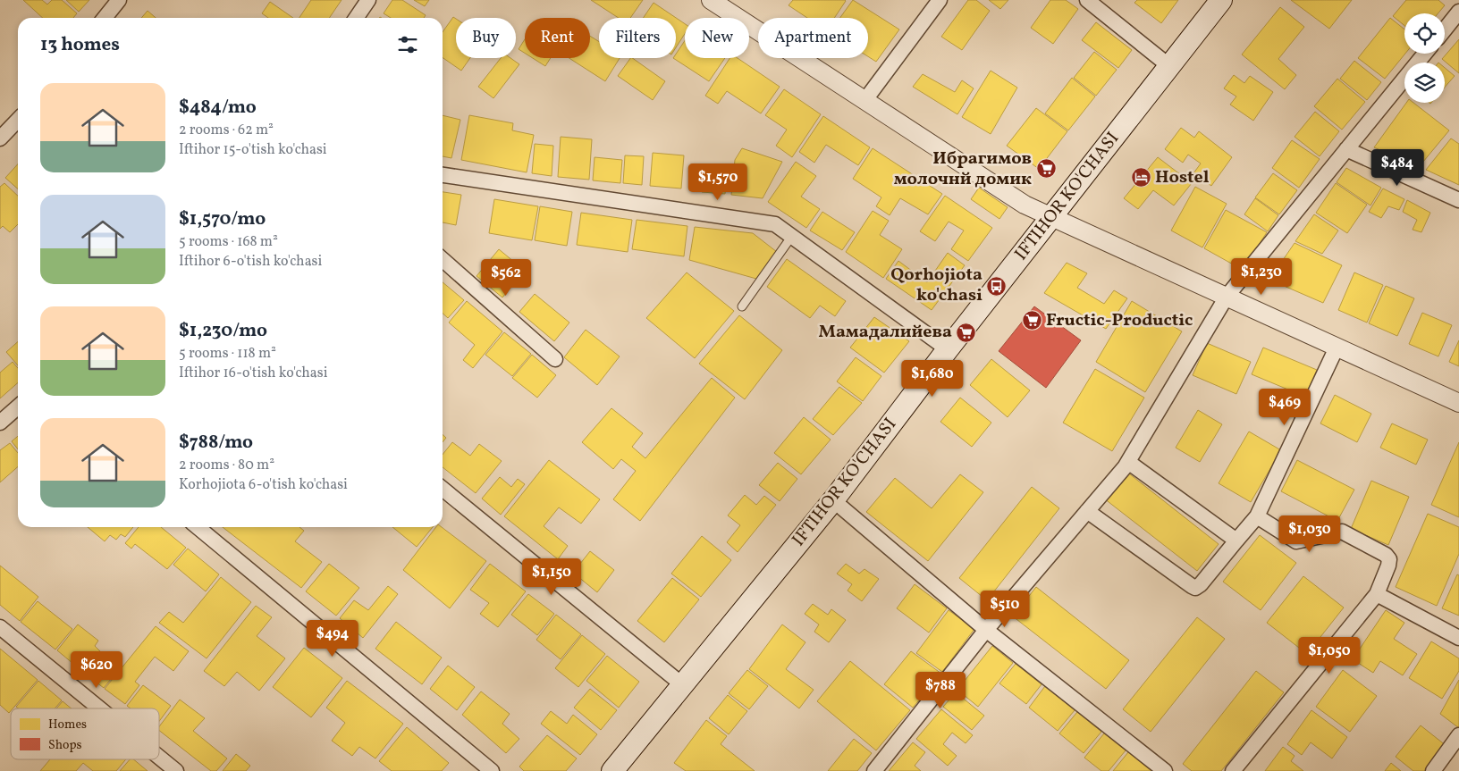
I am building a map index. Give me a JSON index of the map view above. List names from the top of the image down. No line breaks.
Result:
{"streets":{"main road":["IFTIHOR KO'CHASI"]},"places":{"supermarket":["Ибрагимов молочнй домик","Fructic-Productic","Мамадалийева"],"hotel":["Hostel"],"bus stop":["Qorhojiota ko'chasi"]},"legend":["Homes","Shops"],"page":{"chip":["Buy","Rent","Filters","New","Apartment"],"heading":"13 homes","list":[{"name":"$484/mo","note":"2 rooms · 62 m² · Iftihor 15-o'tish ko'chasi"},{"name":"$1,570/mo","note":"5 rooms · 168 m² · Iftihor 6-o'tish ko'chasi"},{"name":"$1,230/mo","note":"5 rooms · 118 m² · Iftihor 16-o'tish ko'chasi"},{"name":"$788/mo","note":"2 rooms · 80 m² · Korhojiota 6-o'tish ko'chasi"}],"price":["$484","$1,570","$1,230","$562","$1,680","$469","$1,030","$1,150","$510","$494","$1,050","$620","$788"]}}
